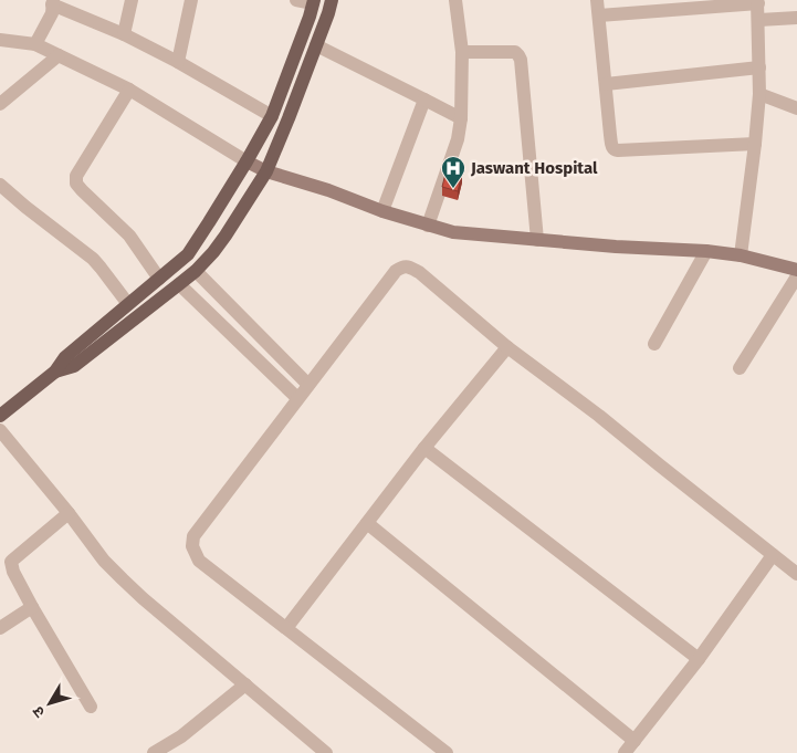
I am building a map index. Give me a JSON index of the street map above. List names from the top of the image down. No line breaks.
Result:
{"places":{"hospital":["Jaswant Hospital"]},"north":"bottom left"}
